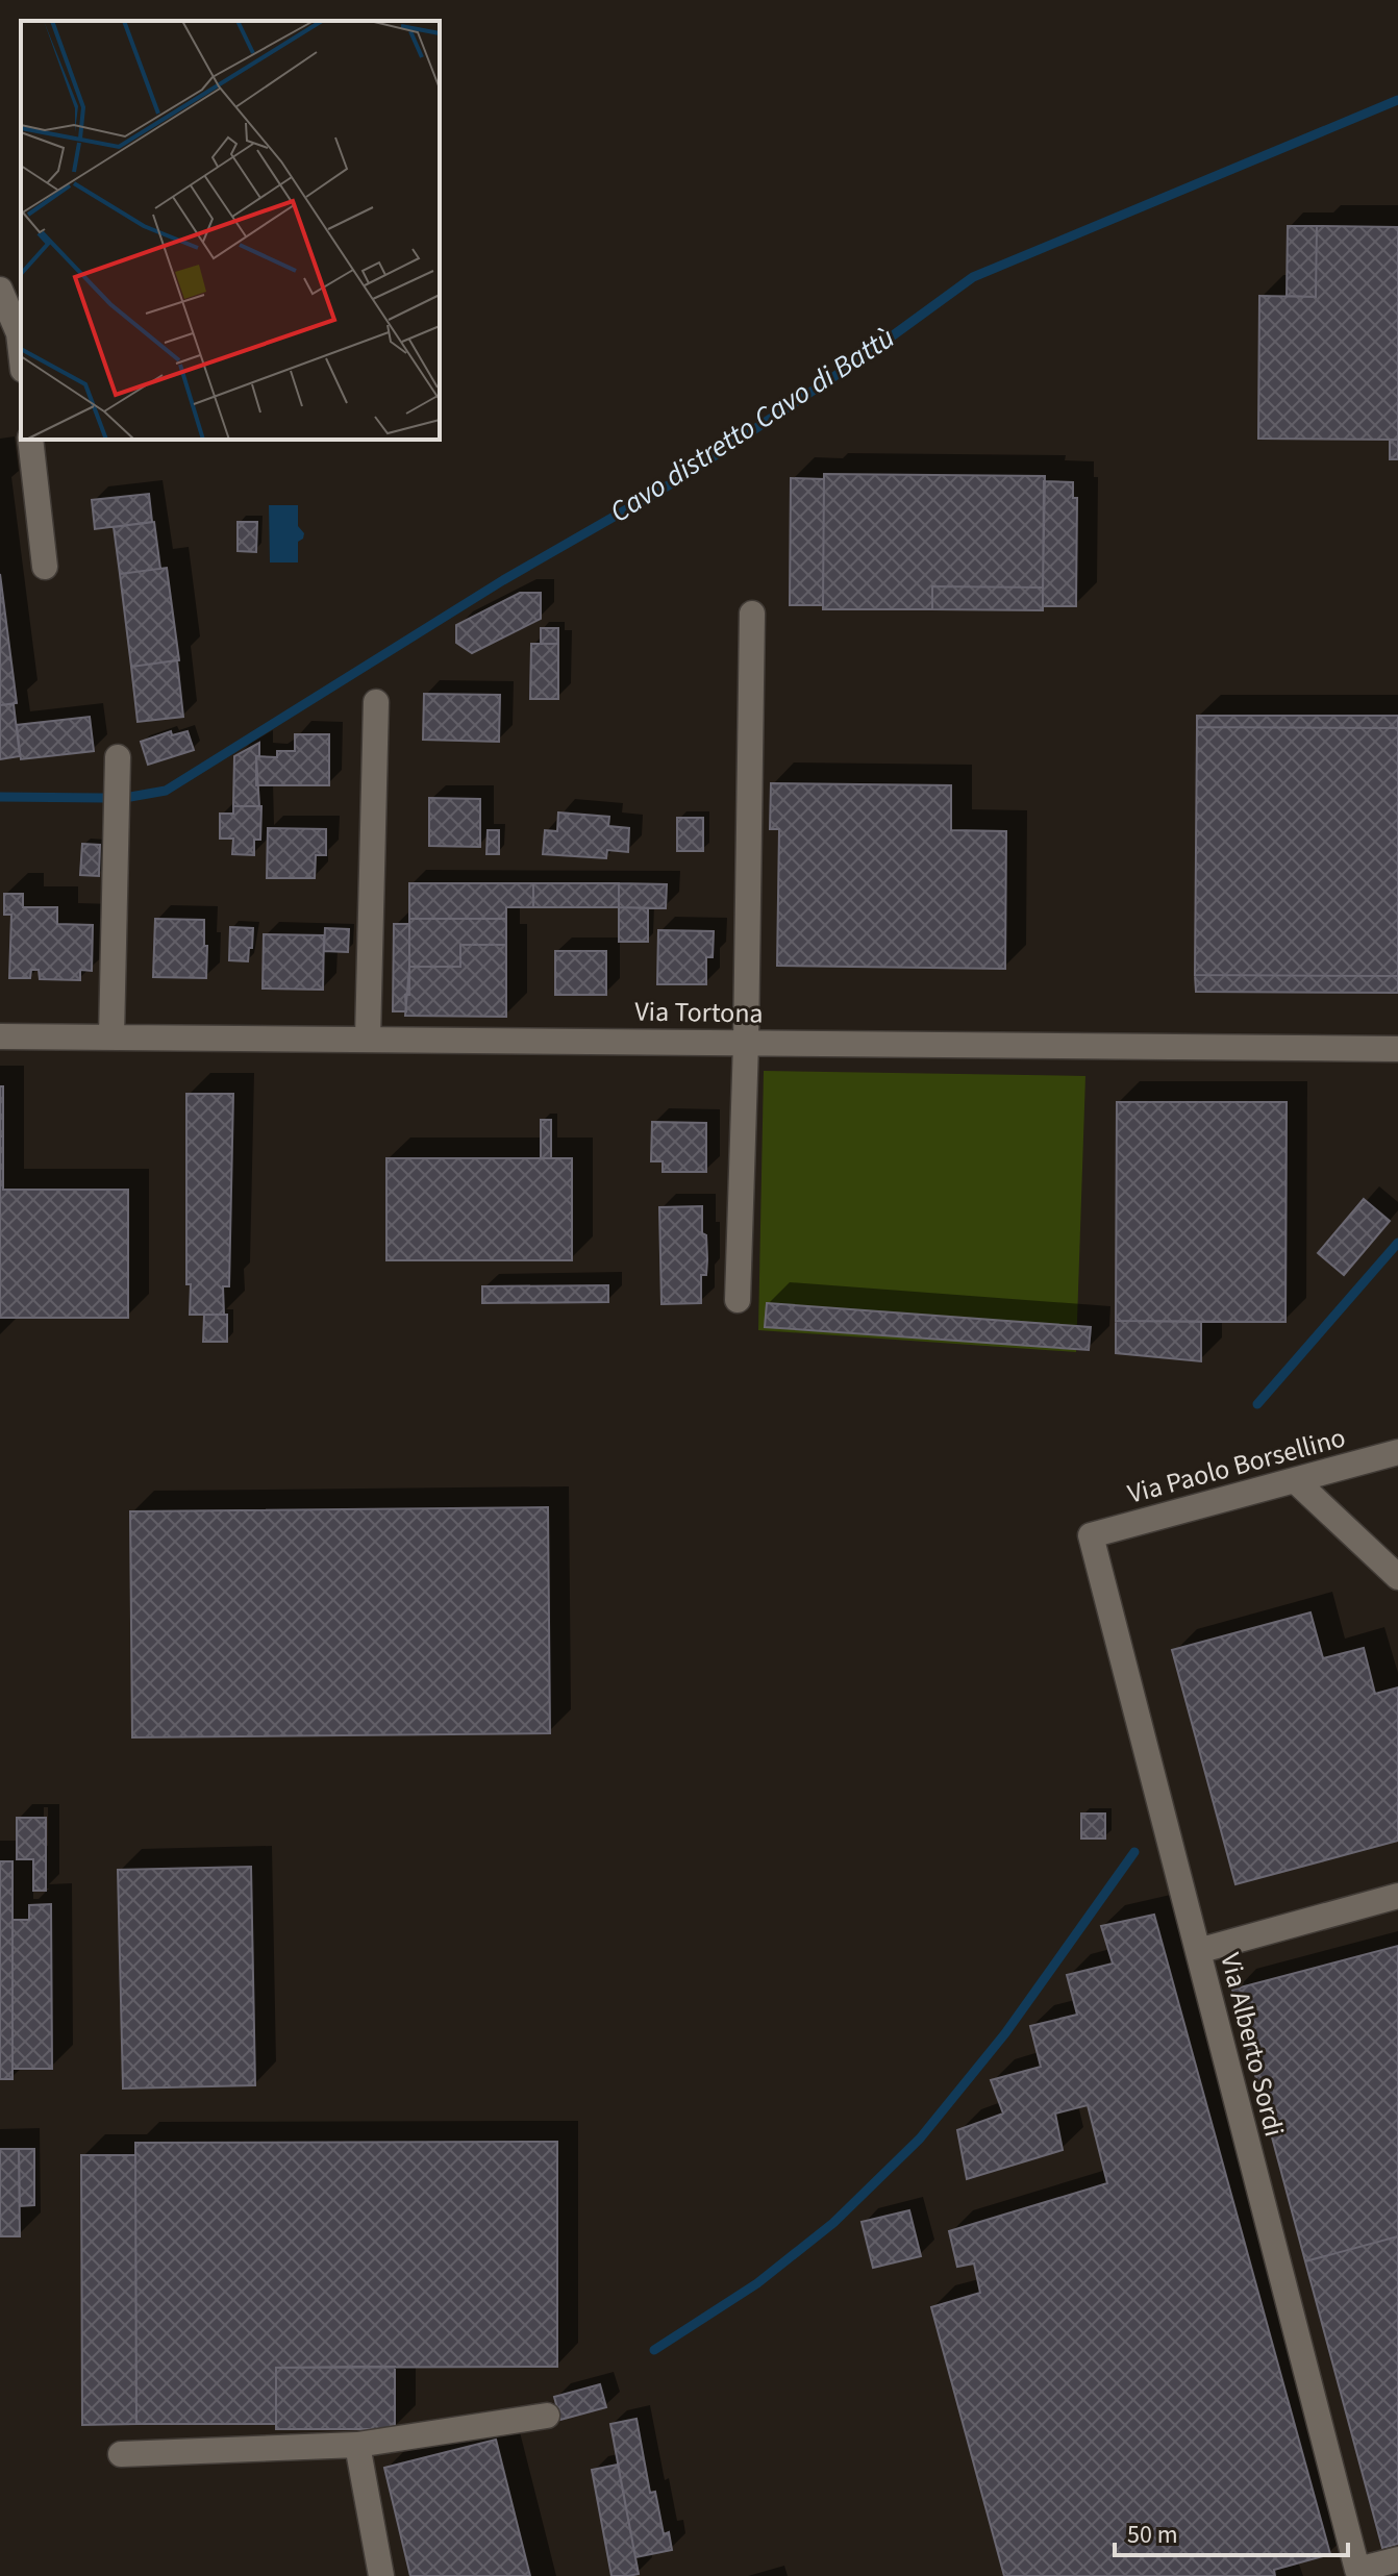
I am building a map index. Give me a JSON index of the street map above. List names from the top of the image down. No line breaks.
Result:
{"streets":{"street":["Via Tortona","Via Paolo Borsellino","Via Alberto Sordi"]},"crossings":[["Via Paolo Borsellino","Via Alberto Sordi"]],"water":["Cavo distretto Cavo di Battù"],"scale_bar":"50 m"}
